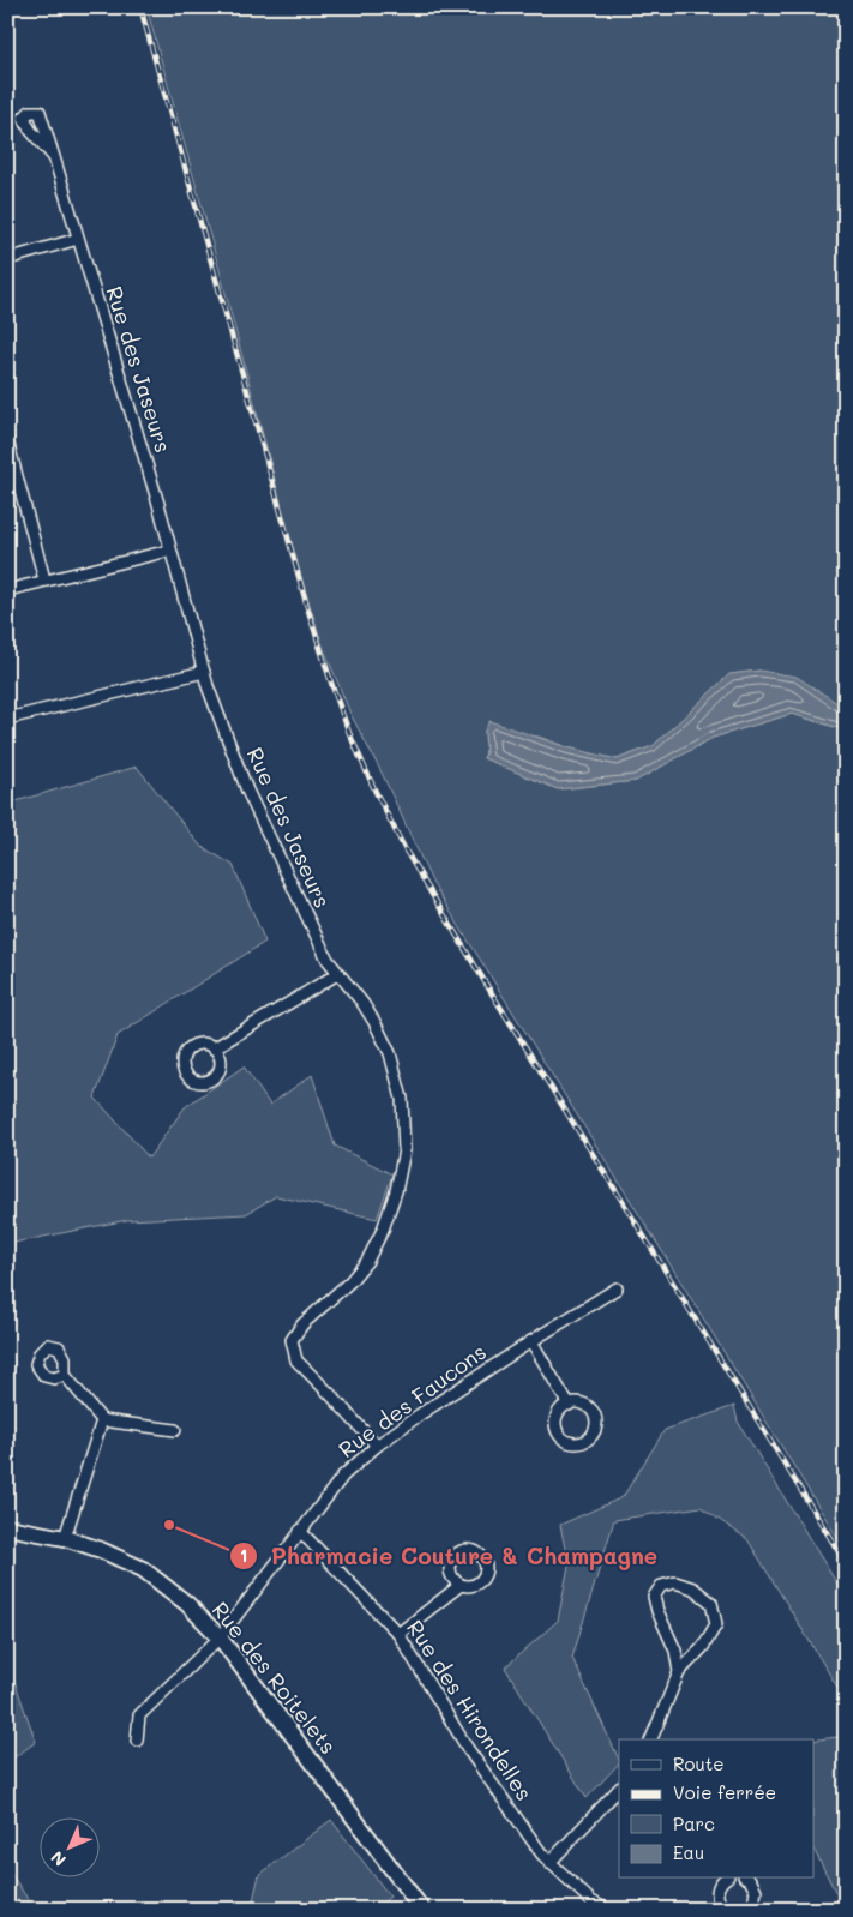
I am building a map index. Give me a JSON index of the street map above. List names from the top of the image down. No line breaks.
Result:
{"streets":{"street":["Rue des Jaseurs","Rue des Faucons","Rue des Roitelets","Rue des Hirondelles"]},"crossings":[["Rue des Jaseurs","Rue des Faucons"],["Rue des Faucons","Rue des Roitelets"],["Rue des Faucons","Rue des Hirondelles"]],"places":["Pharmacie Couture & Champagne"],"legend":["Route","Voie ferrée","Parc","Eau"],"north":"bottom left"}
